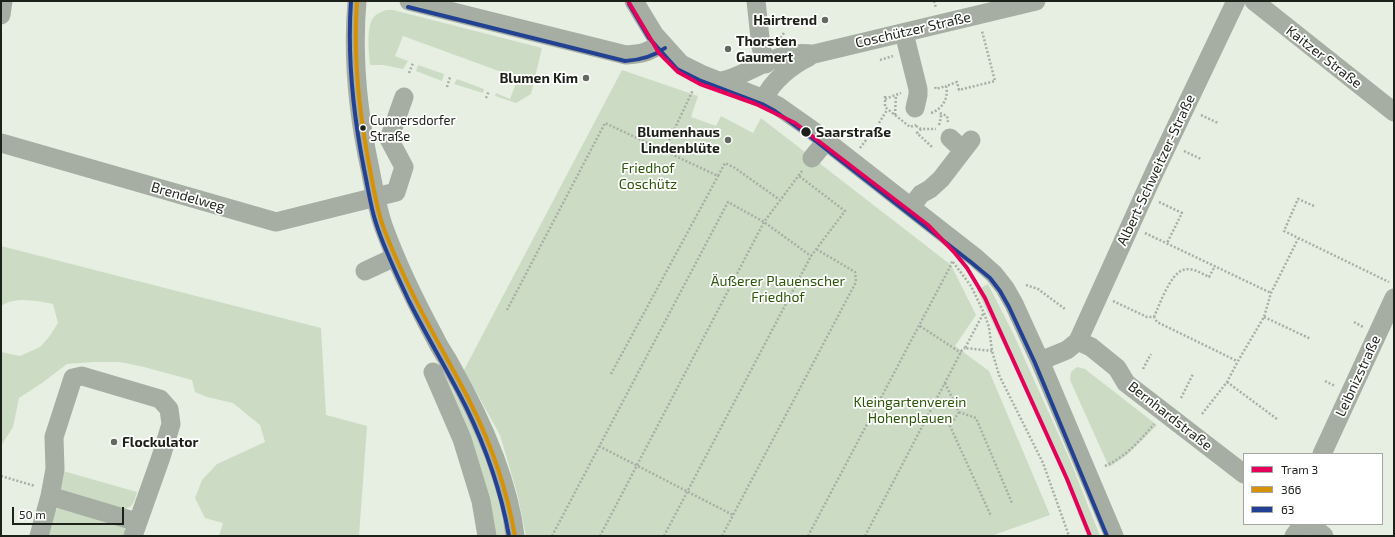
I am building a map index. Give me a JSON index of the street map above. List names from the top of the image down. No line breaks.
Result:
{"streets":{"street":["Coschützer Straße","Kaitzer Straße","Albert-Schweitzer-Straße","Brendelweg","Leibnizstraße","Bernhardstraße"]},"crossings":[["Albert-Schweitzer-Straße","Bernhardstraße"]],"parks":["Friedhof Coschütz","Äußerer Plauenscher Friedhof","Kleingartenverein Hohenplauen"],"places":["Hairtrend","Thorsten Gaumert","Blumen Kim","Cunnersdorfer Straße","Saarstraße","Blumenhaus Lindenblüte","Flockulator"],"lines":["tram line 3","transit line 366","transit line 63"],"legend":["Tram 3","366","63"],"scale_bar":"50 m"}
